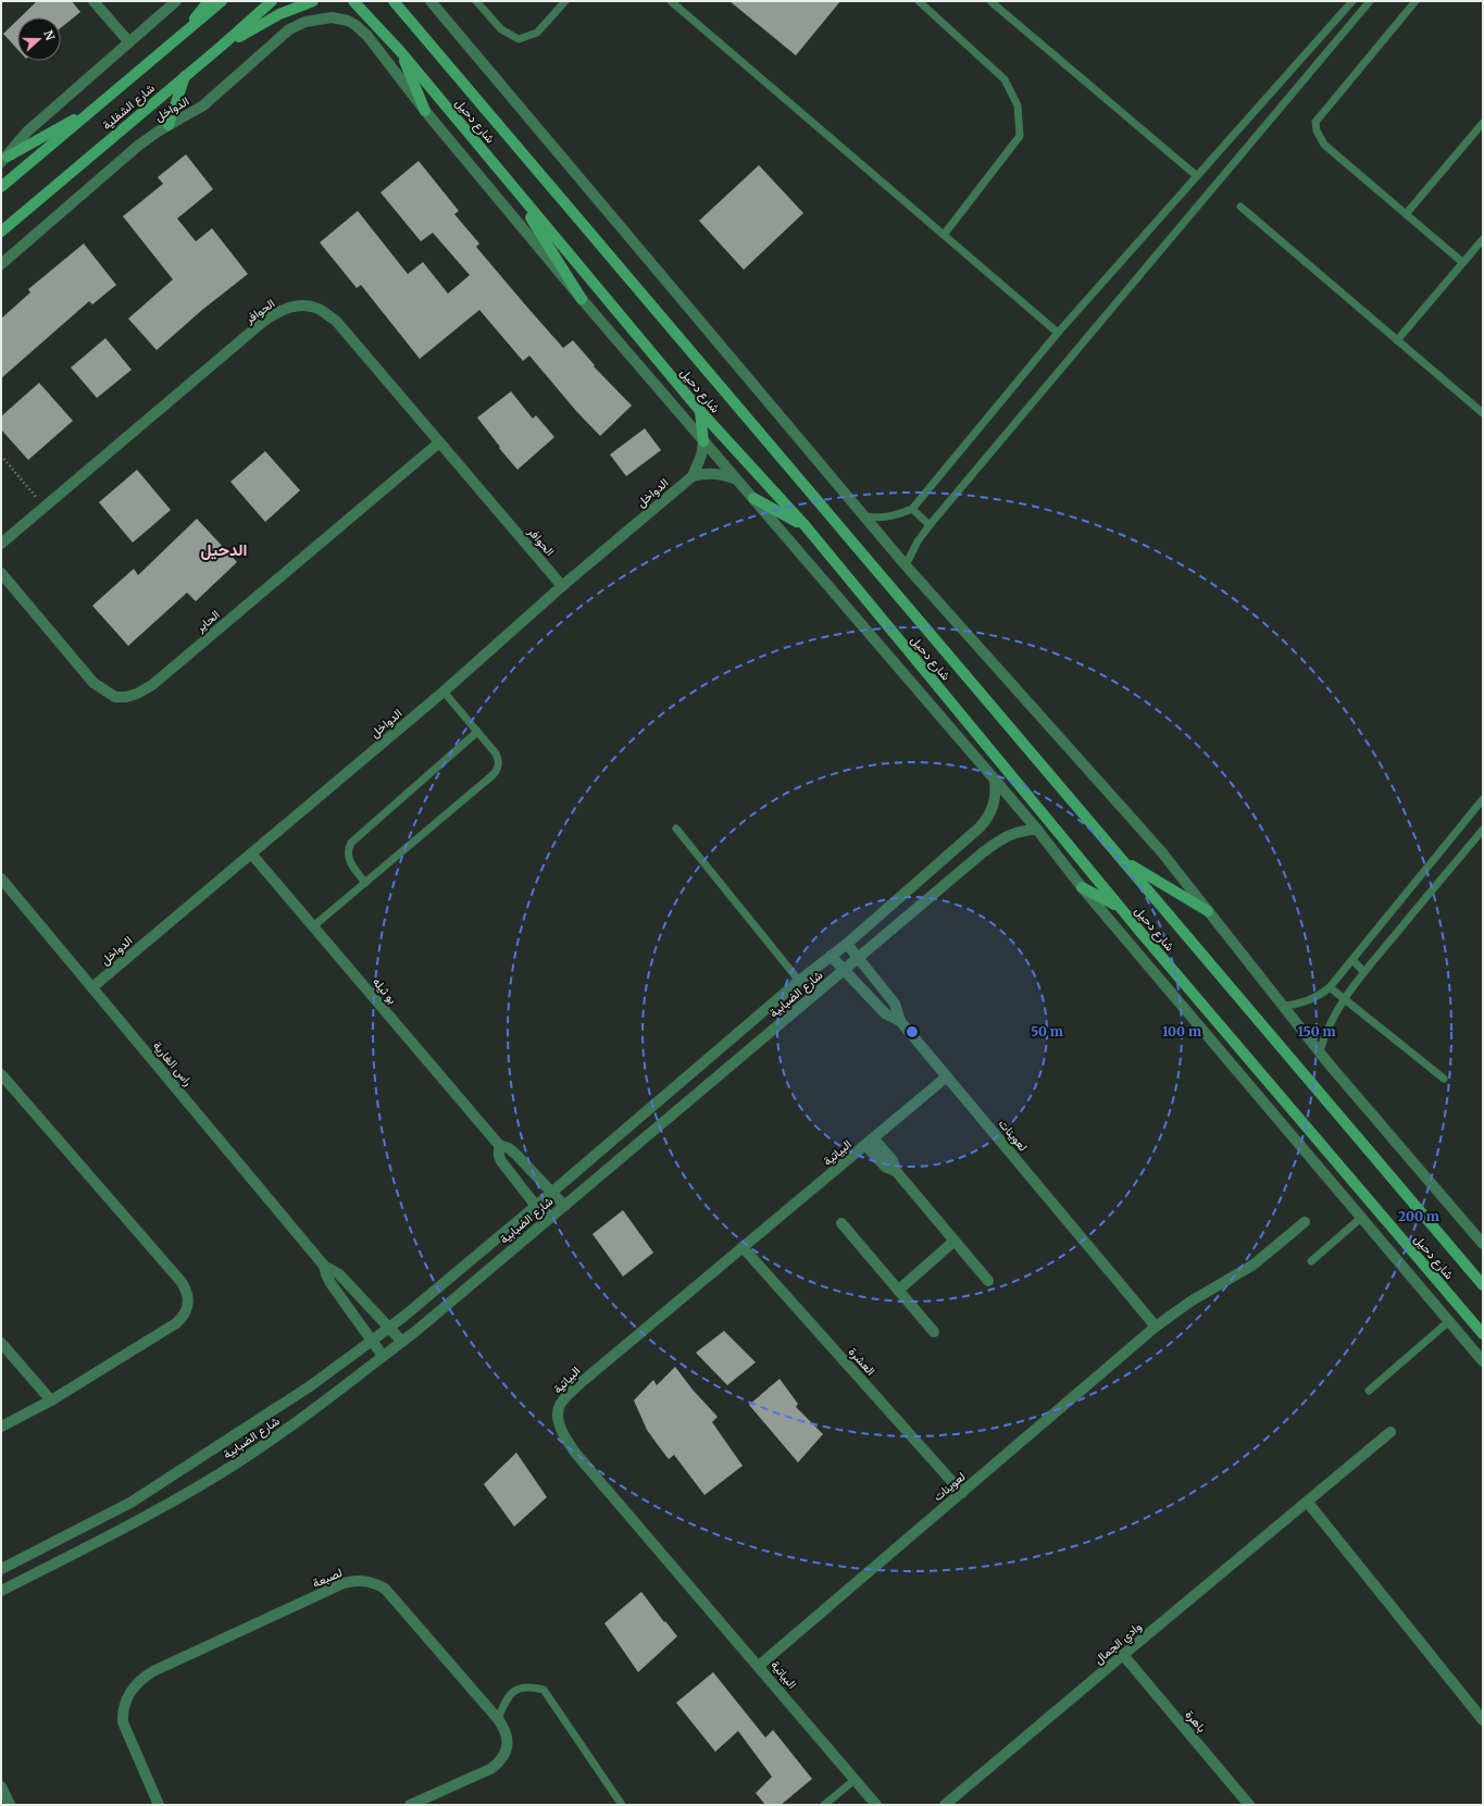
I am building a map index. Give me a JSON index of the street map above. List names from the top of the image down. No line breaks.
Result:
{"streets":{"main road":["شارع الشفلية","شارع دحيل"],"street":["الدواخل","الحوافر","الحاير","بو ثيله","شارع الضبابية","راس الغارية","لعوينات","البياتية","العشرة","لصبعة","وادي الجمال","باهرة"]},"crossings":[["الدواخل","الحوافر"],["الدواخل","بو ثيله"],["الدواخل","راس الغارية"],["الحوافر","الحاير"],["بو ثيله","شارع الضبابية"],["شارع الضبابية","راس الغارية"],["شارع الضبابية","لعوينات"],["لعوينات","البياتية"],["لعوينات","العشرة"],["البياتية","العشرة"],["وادي الجمال","باهرة"]],"districts":["الدحيل"],"north":"right","rings":["50 m","100 m","150 m","200 m"]}
